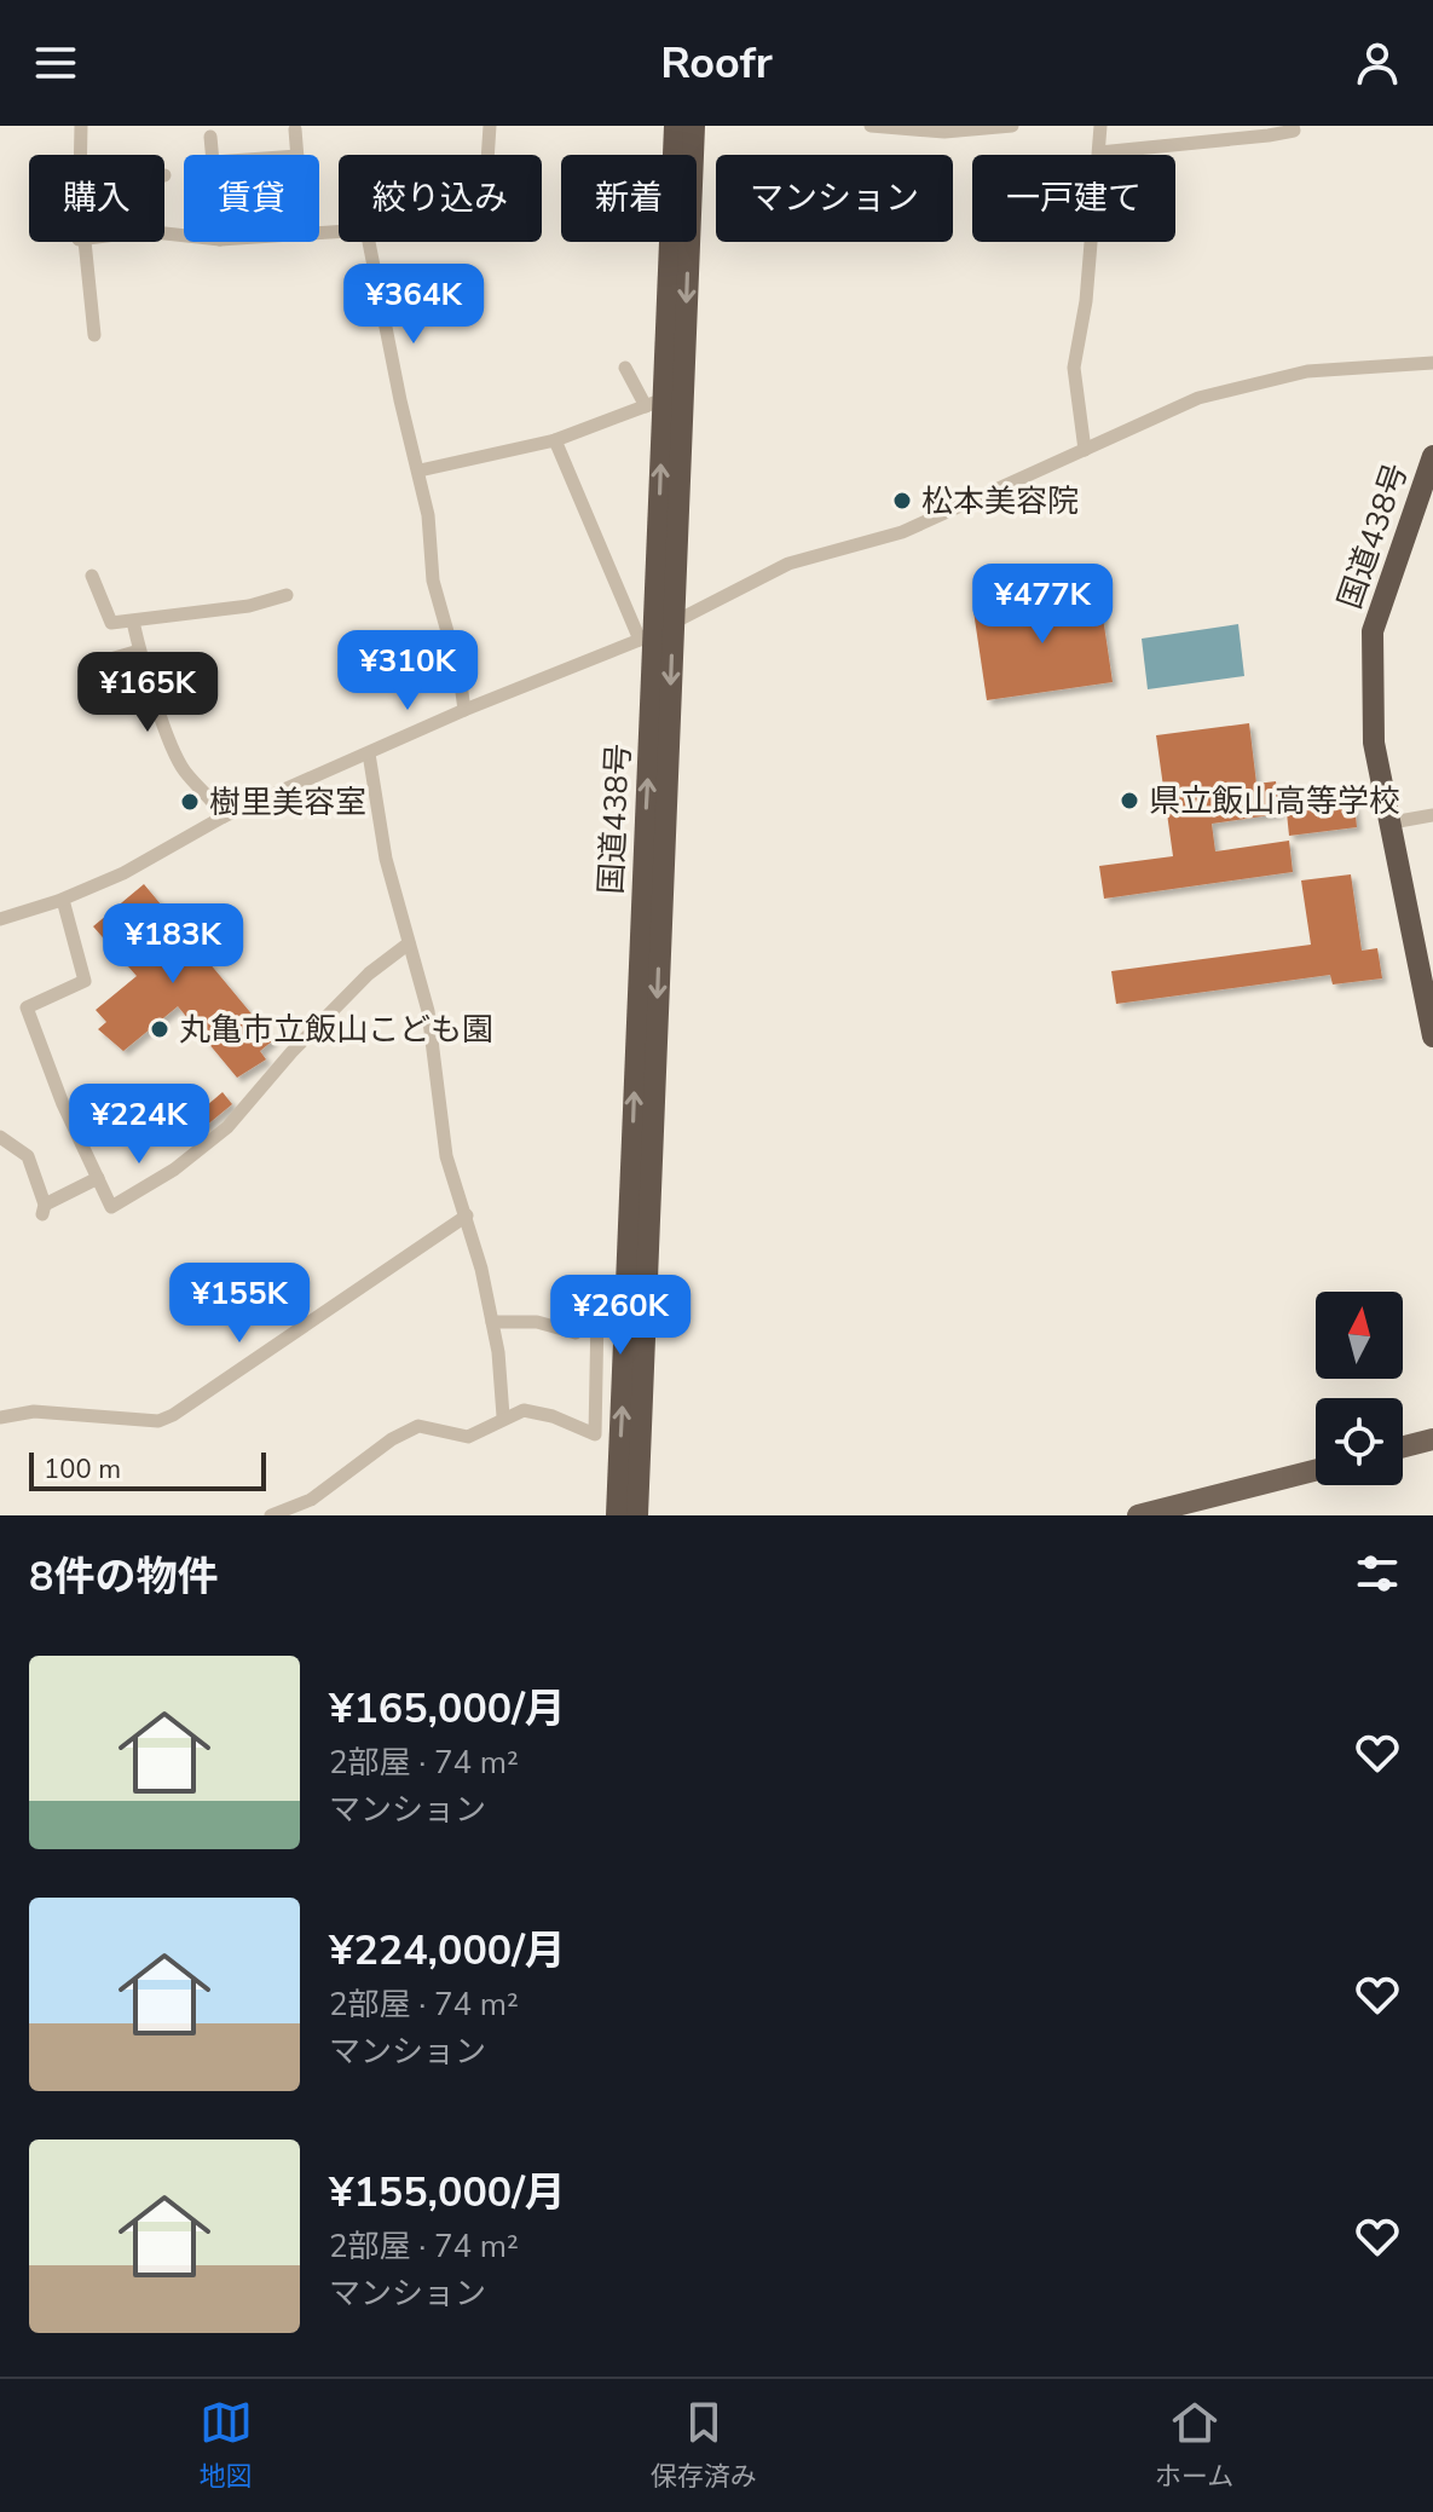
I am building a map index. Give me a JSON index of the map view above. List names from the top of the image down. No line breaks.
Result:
{"streets":{"highway":["国道438号"]},"places":["松本美容院","県立飯山高等学校","樹里美容室","丸亀市立飯山こども園"],"scale_bar":"100 m","north":"top","page":{"header":"Roofr","chip":["購入","賃貸","絞り込み","新着","マンション","一戸建て"],"price":["¥364K","¥477K","¥310K","¥165K","¥183K","¥224K","¥155K","¥260K"],"scale":"100 m","heading":"8件の物件","list":[{"name":"¥165,000/月","note":"2部屋 · 74 m² · マンション"},{"name":"¥224,000/月","note":"2部屋 · 74 m² · マンション"},{"name":"¥155,000/月","note":"2部屋 · 74 m² · マンション"}],"tabs":["地図","保存済み","ホーム"]}}
